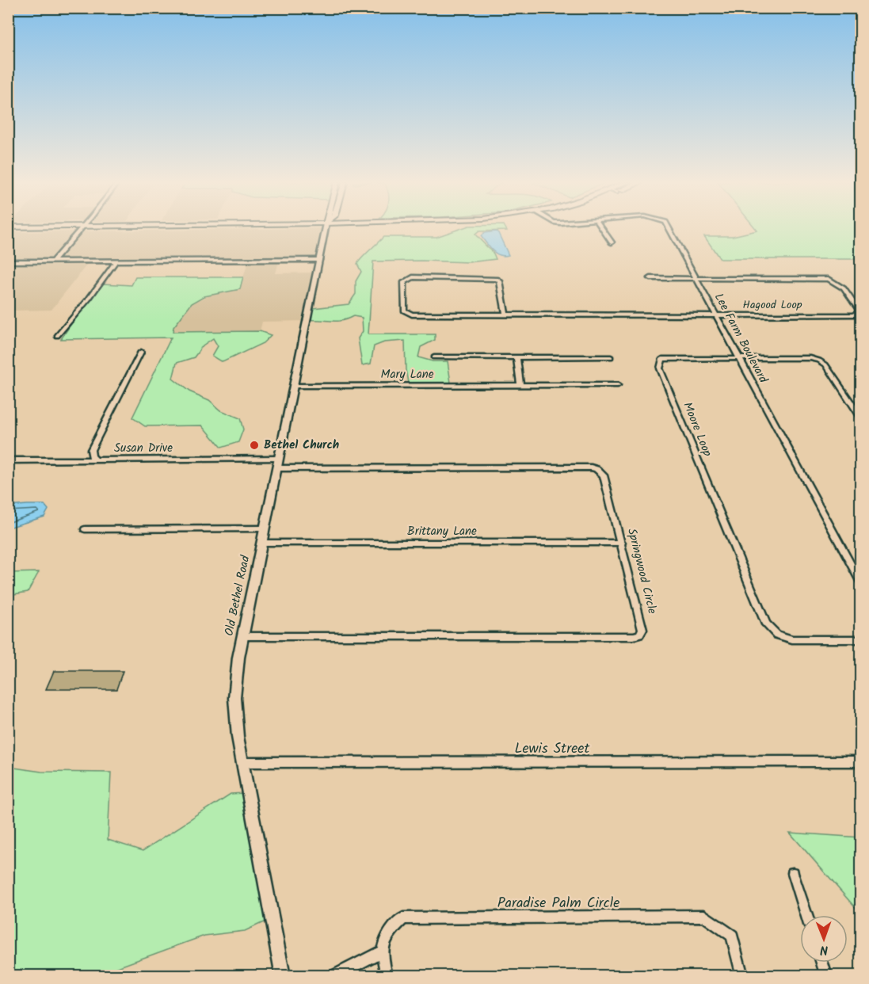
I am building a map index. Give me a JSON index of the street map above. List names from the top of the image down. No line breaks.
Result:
{"streets":{"street":["Hagood Loop","Lee Farm Boulevard","Mary Lane","Moore Loop","Susan Drive","Brittany Lane","Springwood Circle","Old Bethel Road","Lewis Street","Paradise Palm Circle"]},"crossings":[["Hagood Loop","Lee Farm Boulevard"],["Lee Farm Boulevard","Moore Loop"],["Mary Lane","Old Bethel Road"],["Susan Drive","Springwood Circle"],["Susan Drive","Old Bethel Road"],["Brittany Lane","Springwood Circle"],["Brittany Lane","Old Bethel Road"],["Springwood Circle","Old Bethel Road"],["Old Bethel Road","Lewis Street"]],"places":["Bethel Church"],"north":"bottom"}
